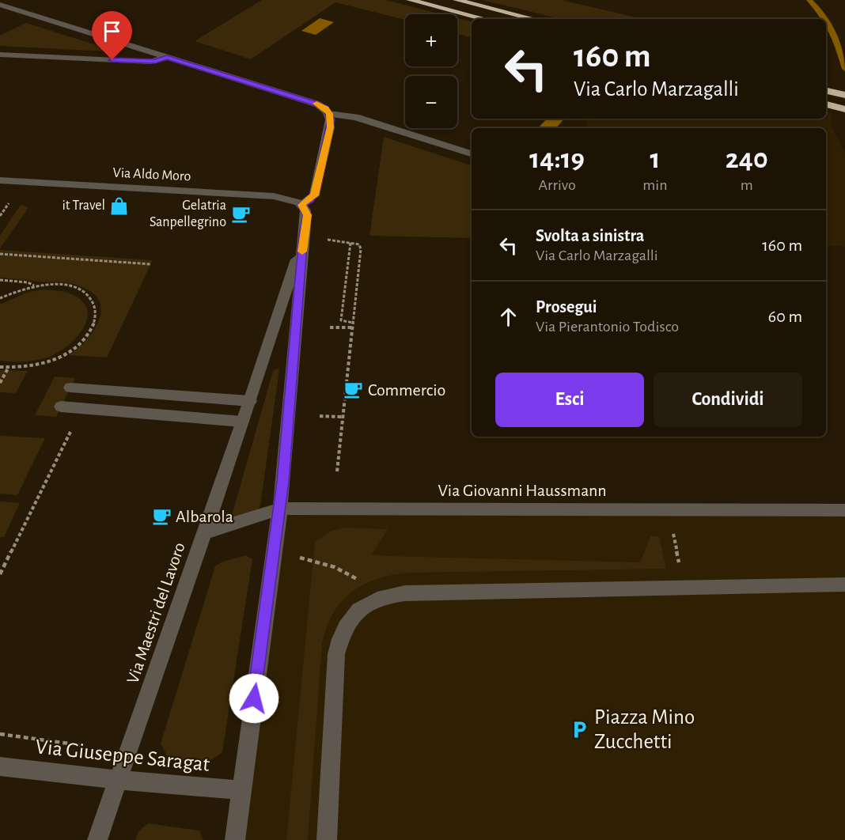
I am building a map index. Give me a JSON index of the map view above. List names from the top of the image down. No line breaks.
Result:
{"streets":{"street":["Via Aldo Moro","Via Giovanni Haussmann","Via Maestri del Lavoro","Via Giuseppe Saragat"]},"crossings":[["Via Aldo Moro","Via Maestri del Lavoro"],["Via Giovanni Haussmann","Via Maestri del Lavoro"],["Via Maestri del Lavoro","Via Giuseppe Saragat"]],"places":{"shop":["it Travel"],"cafe":["Gelatria Sanpellegrino","Commercio","Albarola"],"parking":["Piazza Mino Zucchetti"]},"page":{"map_buttons":["+","−"],"turn":["160 m","Via Carlo Marzagalli"],"eta":["14:19","Arrivo","1","min","240","m"],"list":[{"name":"Svolta a sinistra","note":"Via Carlo Marzagalli","value":"160 m"},{"name":"Prosegui","note":"Via Pierantonio Todisco","value":"60 m"}],"buttons":["Esci","Condividi"]}}
